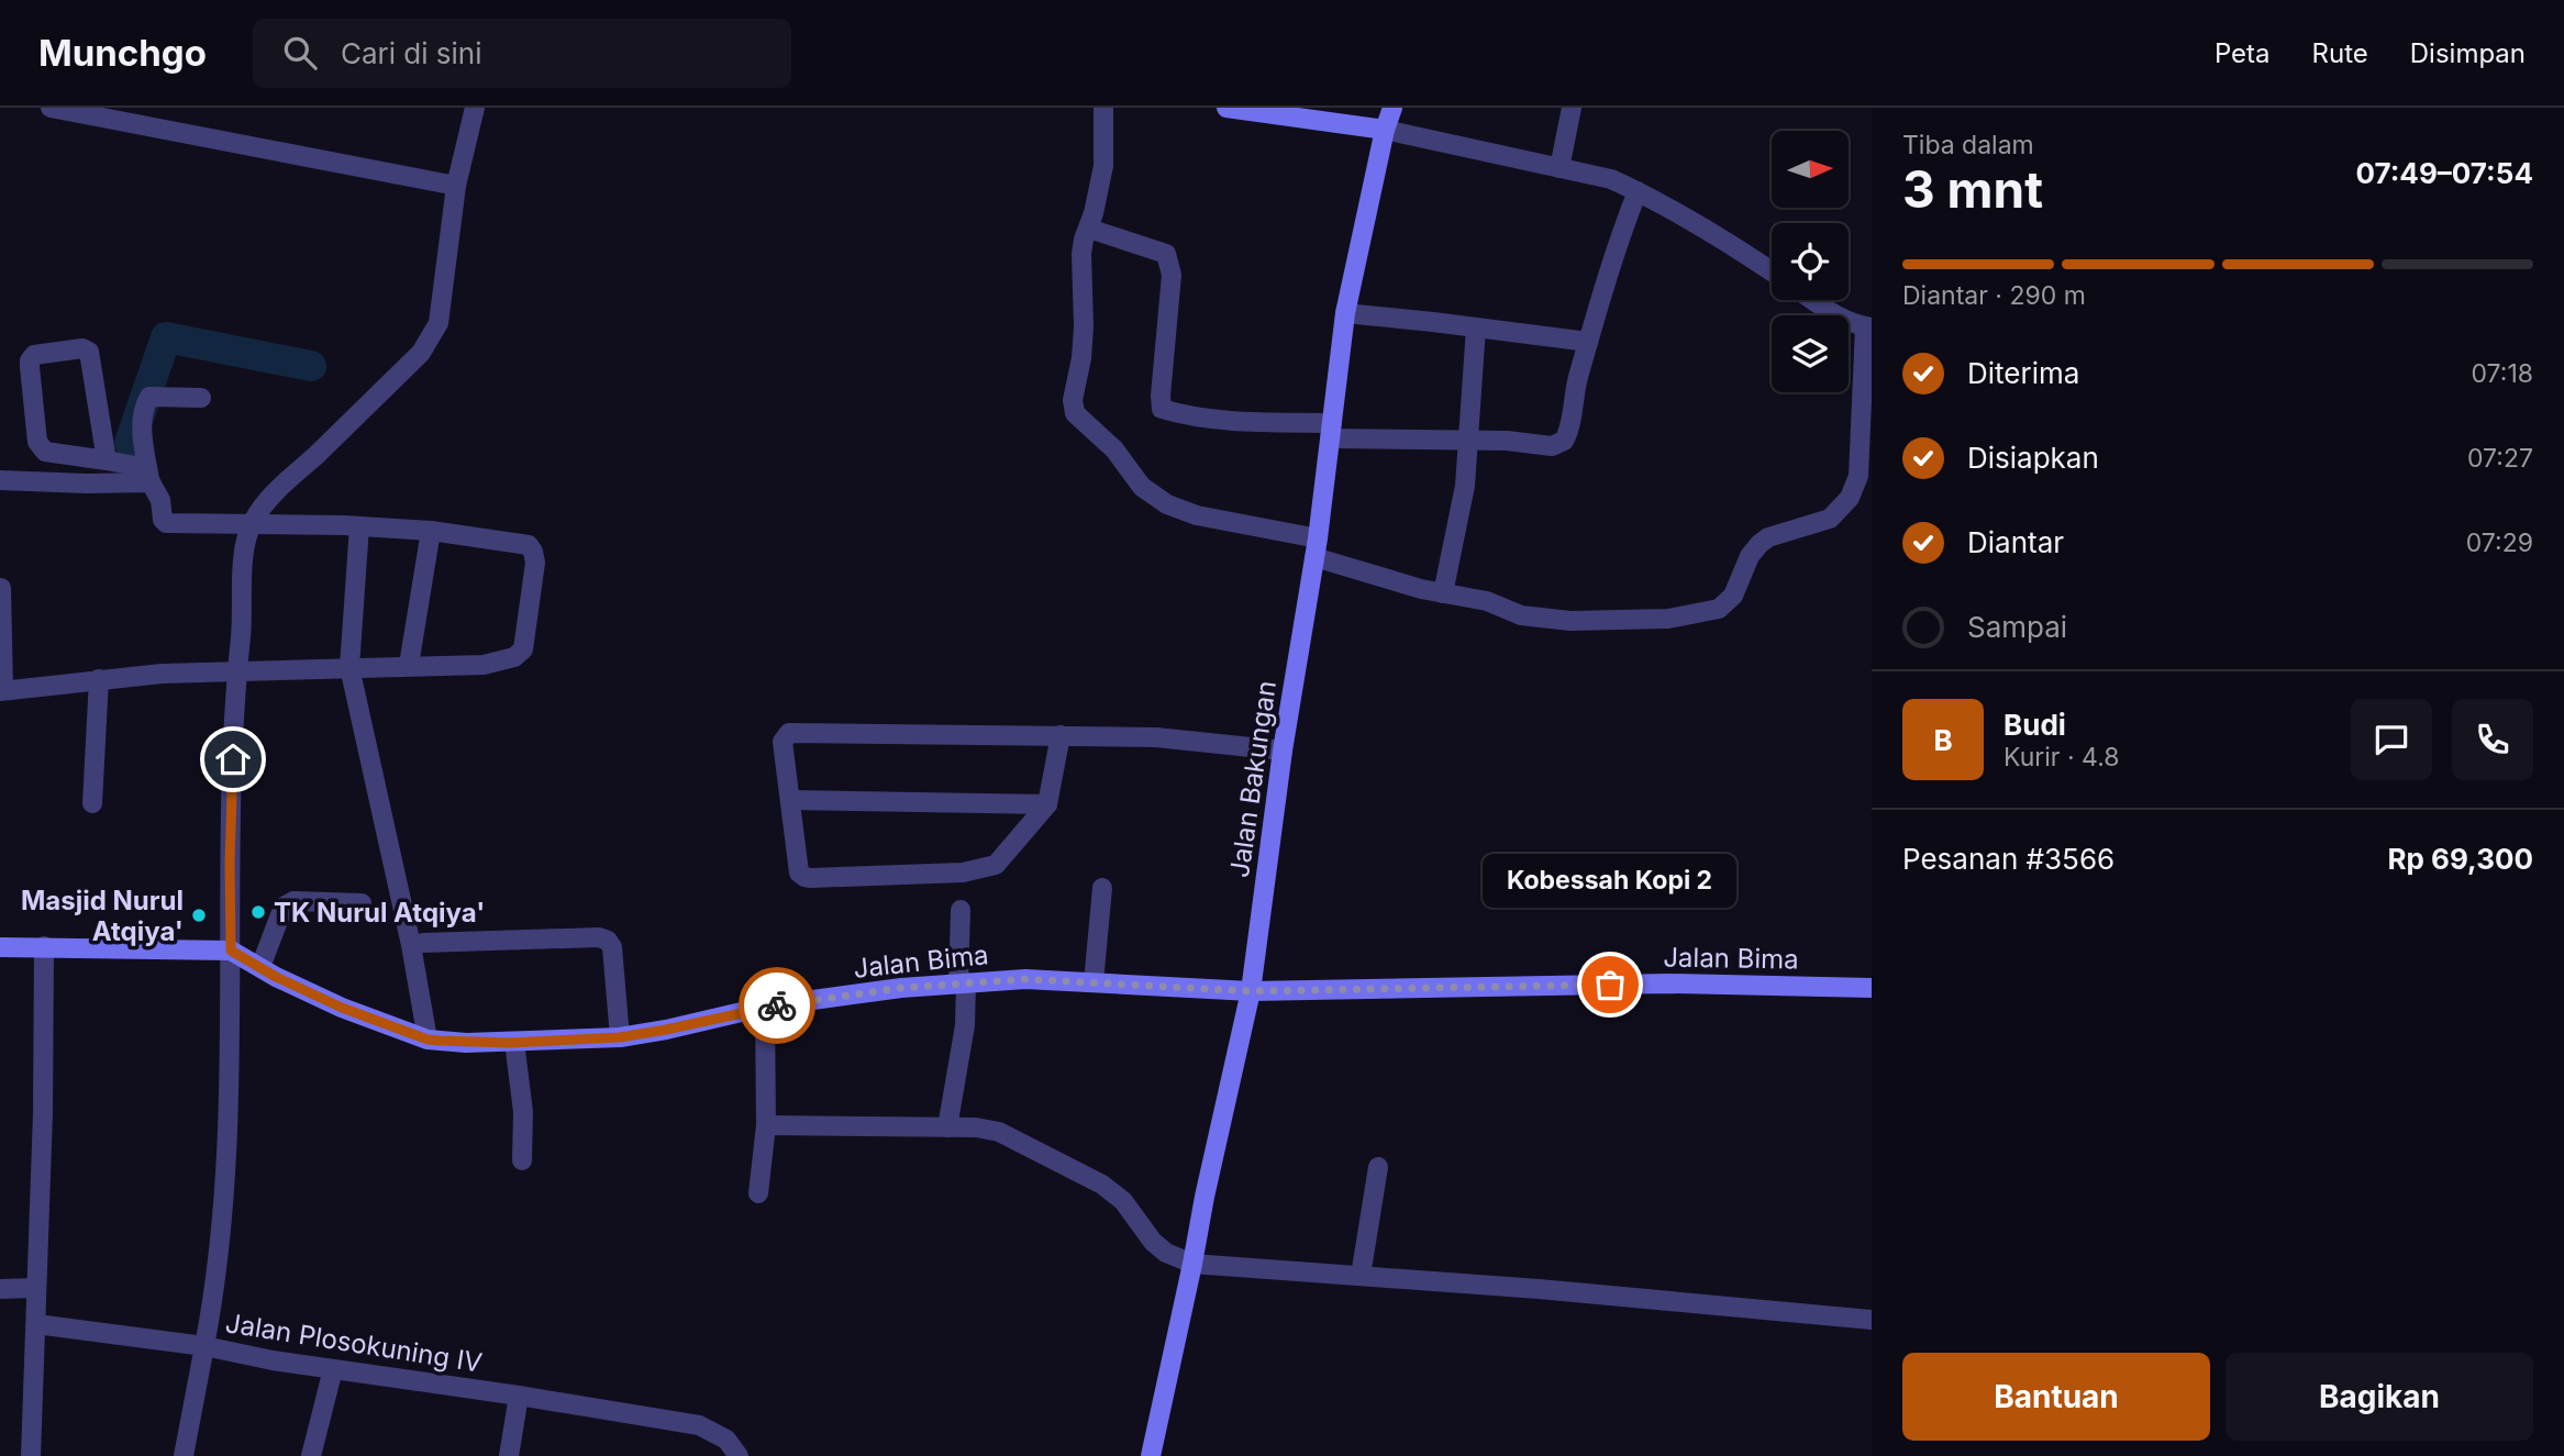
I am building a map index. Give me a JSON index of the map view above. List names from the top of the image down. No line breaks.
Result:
{"streets":{"street":["Jalan Bakungan","Jalan Bima","Jalan Plosokuning IV"]},"crossings":[["Jalan Bakungan","Jalan Bima"],["Jalan Bima","Jalan Plosokuning IV"]],"places":["TK Nurul Atqiya'","Masjid Nurul Atqiya'","Kobessah Kopi 2"],"north":"right","page":{"header":"Munchgo","search":"Cari di sini","nav":["Peta","Rute","Disimpan"],"heading":["3 mnt","Tiba dalam","07:49–07:54"],"panel":["Budi","Kurir · 4.8","Pesanan #3566","Rp 69,300"],"bar":"Diantar · 290 m","list":[["Diterima","07:18"],["Disiapkan","07:27"],["Diantar","07:29"],"Sampai"],"round":"B","bubble":"Kobessah Kopi 2","buttons":["Bantuan","Bagikan"]}}
